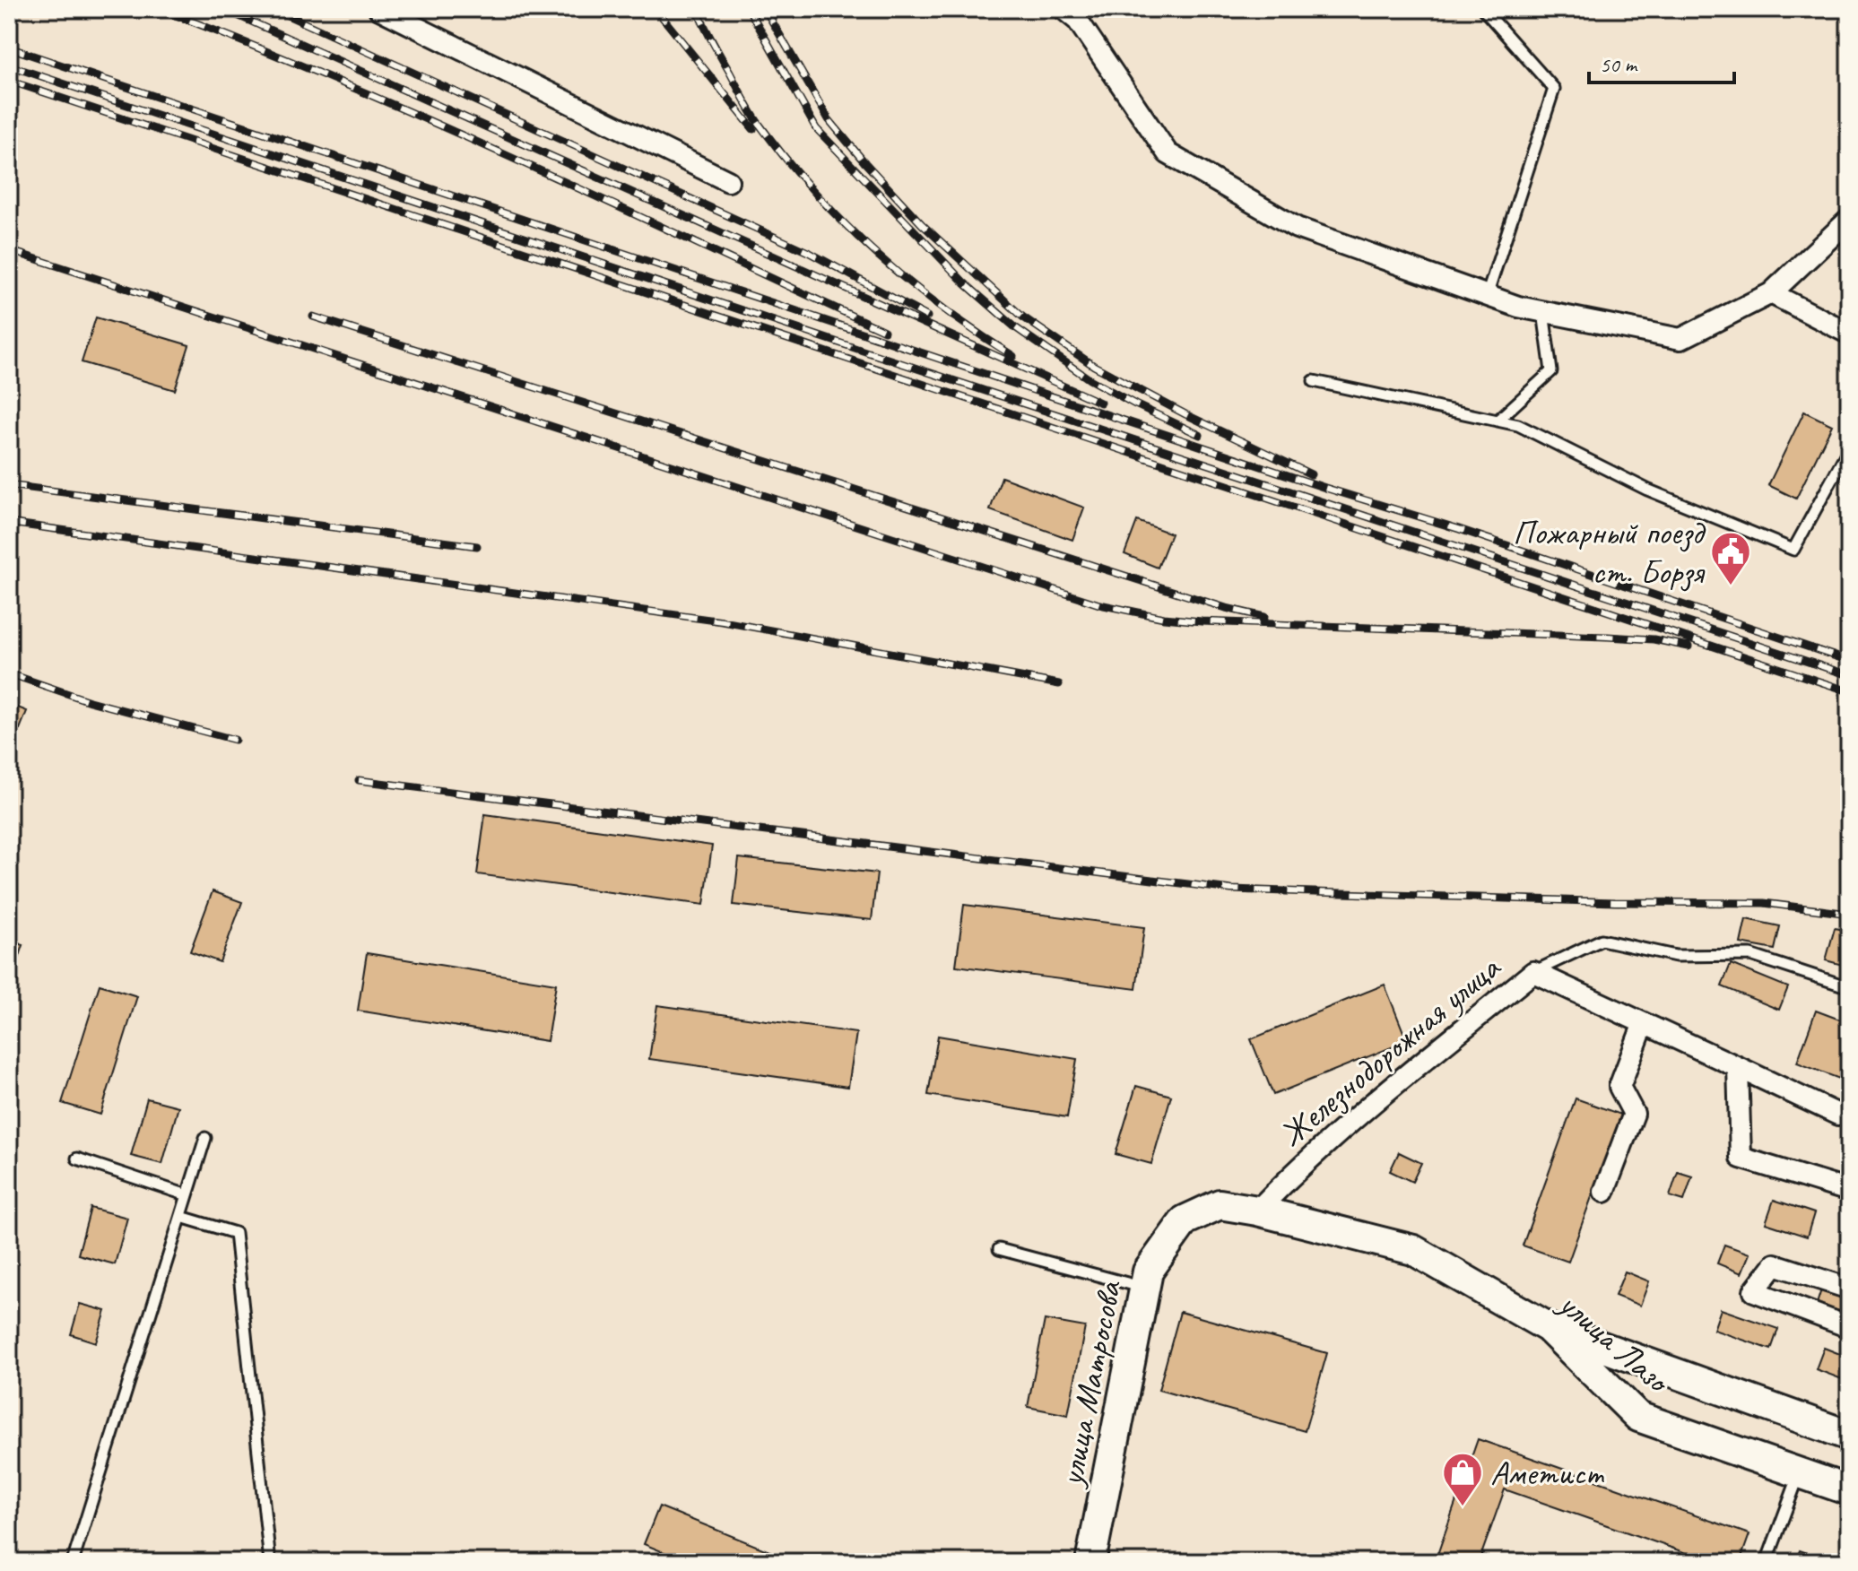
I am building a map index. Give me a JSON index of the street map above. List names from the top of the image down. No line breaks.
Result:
{"streets":{"street":["Железнодорожная улица","улица Лазо","улица Матросова"]},"crossings":[["Железнодорожная улица","улица Лазо"],["Железнодорожная улица","улица Матросова"],["улица Лазо","улица Матросова"]],"places":{"public building":["Пожарный поезд ст. Борзя"],"shop":["Аметист"]},"scale_bar":"50 m"}
